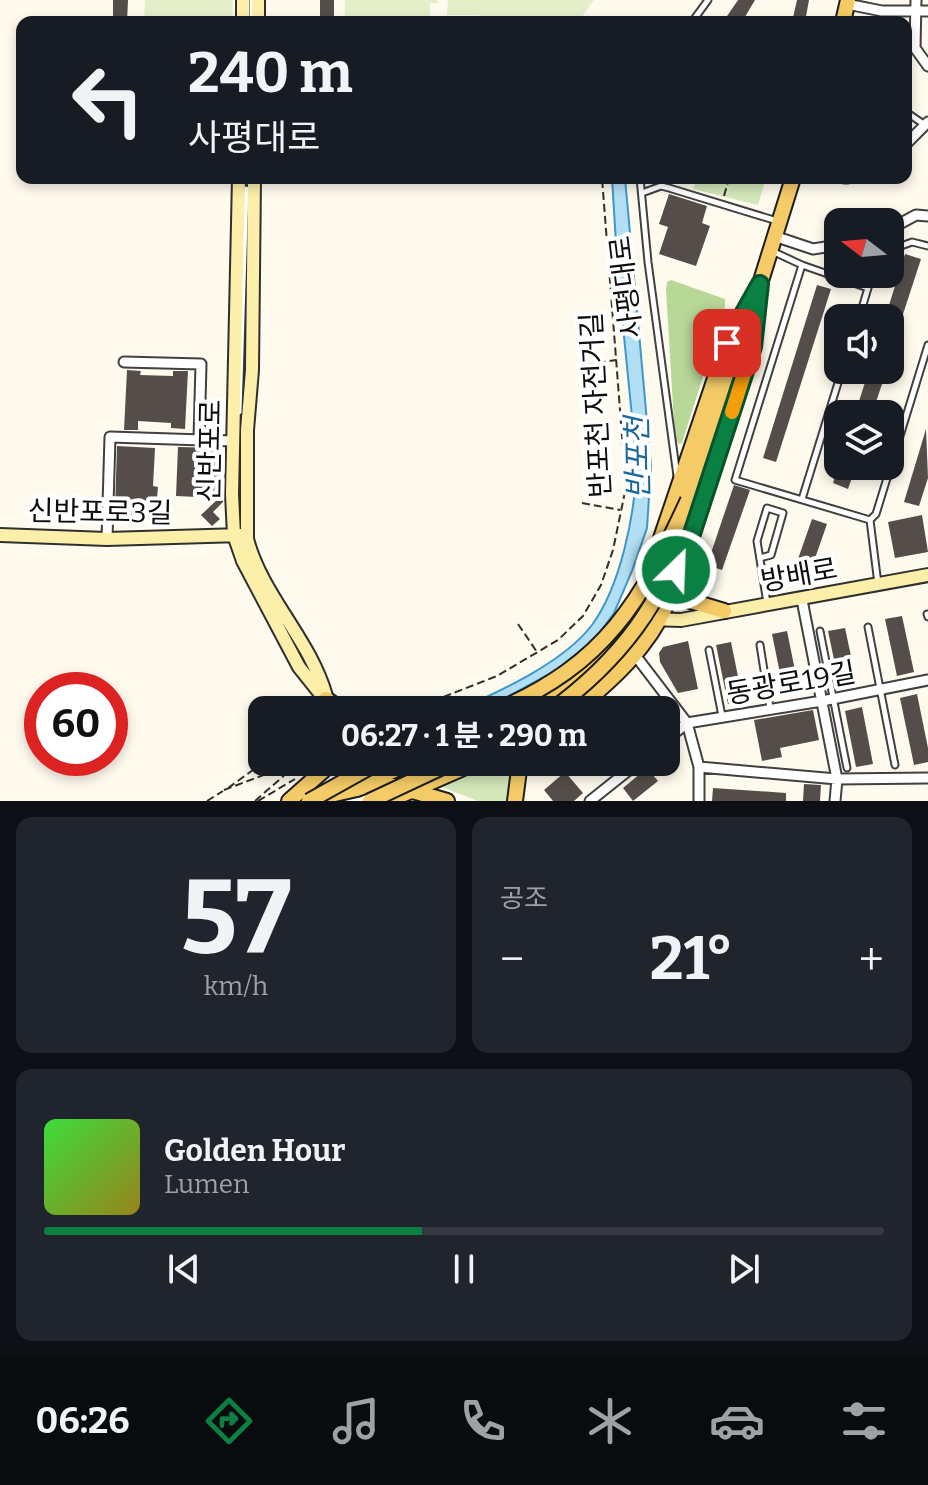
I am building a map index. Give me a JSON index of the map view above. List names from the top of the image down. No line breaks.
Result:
{"streets":{"main road":["사평대로","신반포로","신반포로3길","방배로"],"street":["동광로19길"],"path":["반포천 자전거길"]},"crossings":[["사평대로","방배로"],["신반포로","신반포로3길"]],"water":["반포천"],"north":"left","page":{"turn":["240 m","사평대로"],"limit":"60","trip":"06:27 · 1 분 · 290 m","tile":[["57","km/h"],"공조"],"heat":["−","21°","+"],"song":["Golden Hour","Lumen"],"tabs":"06:26"}}
